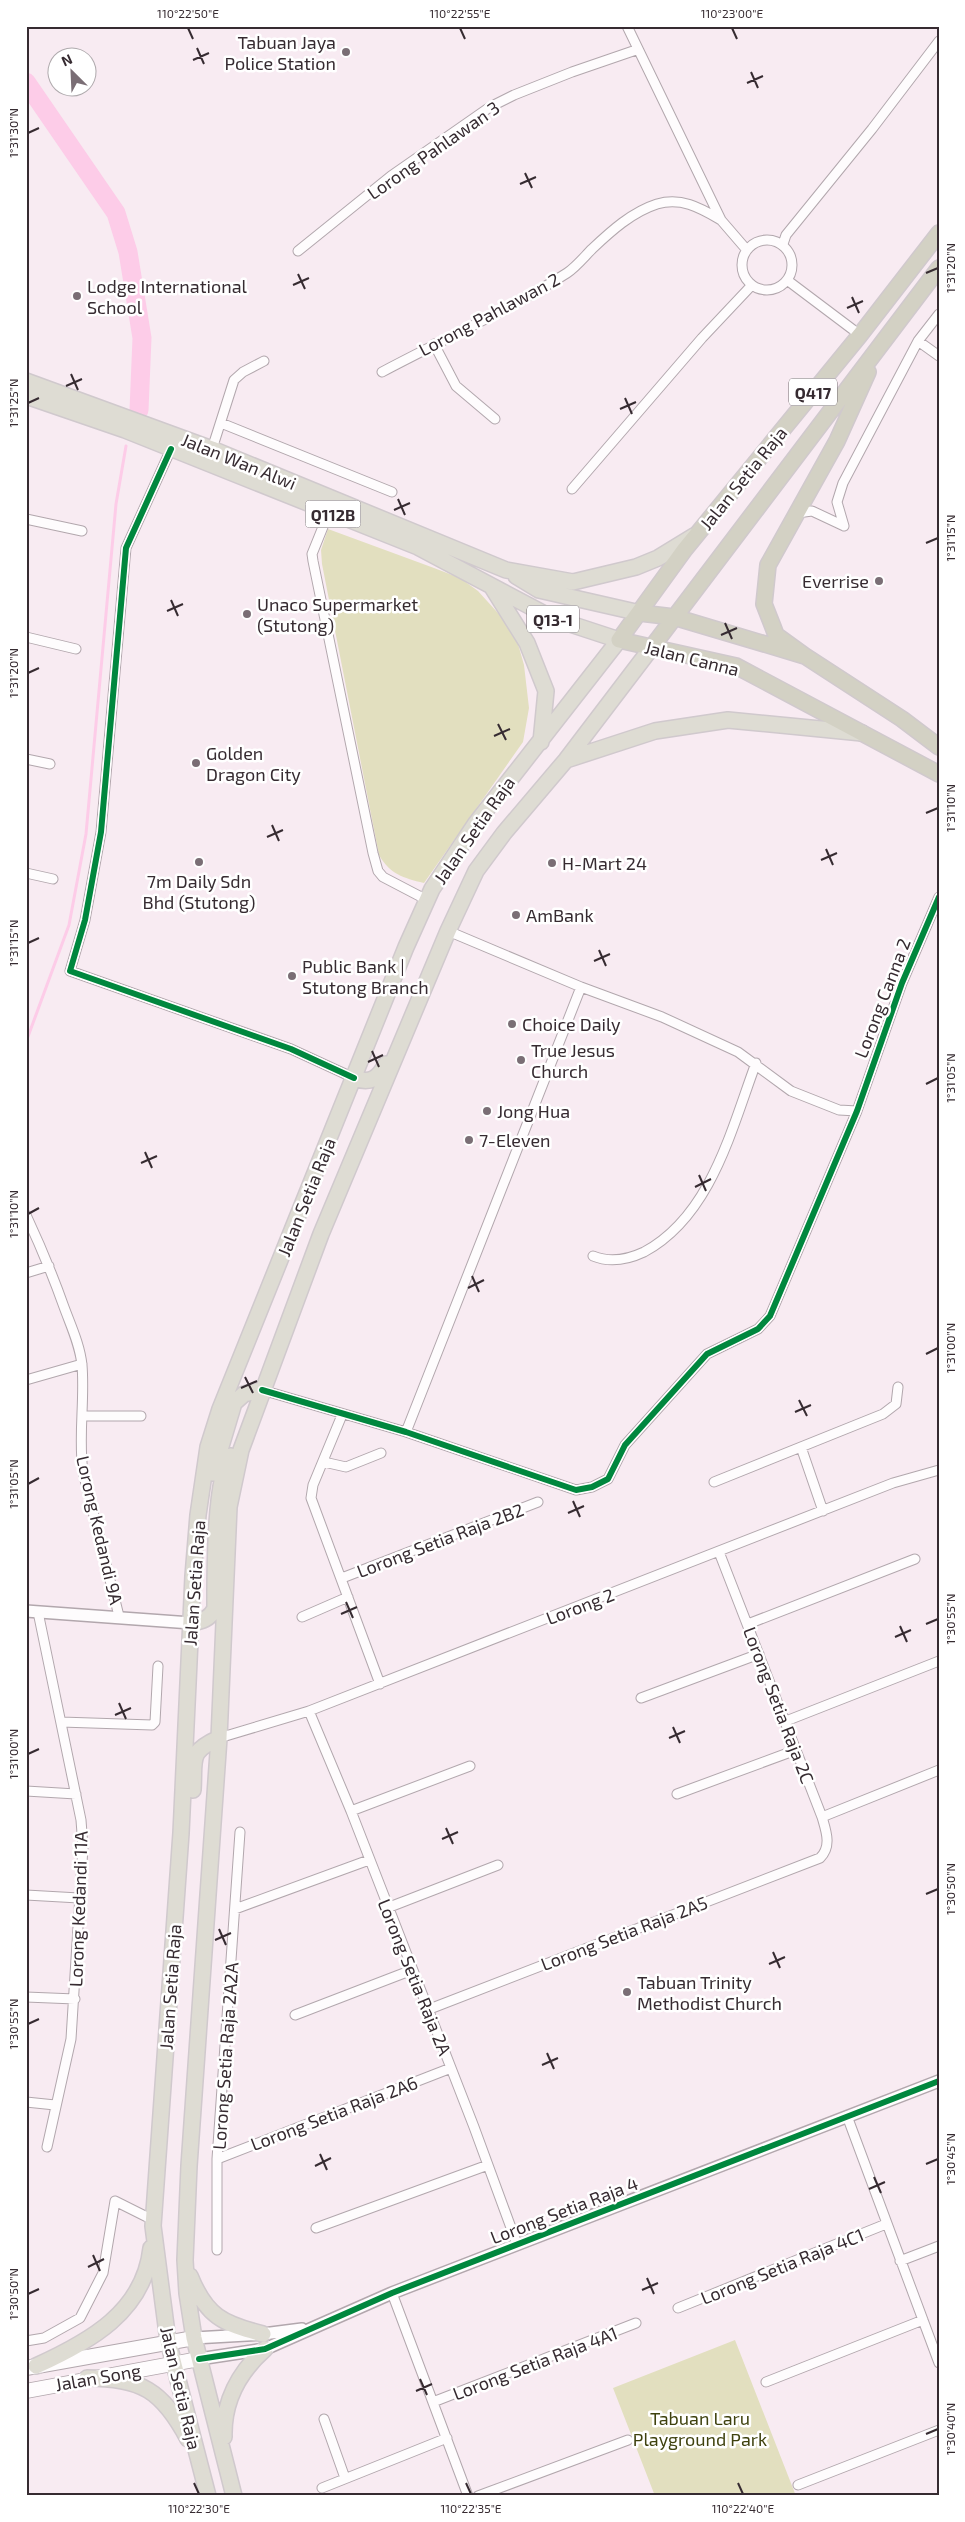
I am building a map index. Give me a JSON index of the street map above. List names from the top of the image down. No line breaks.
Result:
{"streets":{"highway":["Q417","Jalan Setia Raja","Jalan Canna"],"main road":["Jalan Wan Alwi","Q112B","Q13-1","Jalan Song"],"street":["Lorong Pahlawan 3","Lorong Pahlawan 2","Lorong Canna 2","Lorong Kedandi 9A","Lorong Setia Raja 2B2","Lorong 2","Lorong Setia Raja 2C","Lorong Kedandi 11A","Lorong Setia Raja 2A5","Lorong Setia Raja 2A","Lorong Setia Raja 2A2A","Lorong Setia Raja 2A6","Lorong Setia Raja 4","Lorong Setia Raja 4C1","Lorong Setia Raja 4A1"]},"crossings":[["Q417","Jalan Setia Raja"],["Q417","Jalan Canna"],["Jalan Wan Alwi","Jalan Canna"],["Jalan Setia Raja","Jalan Canna"],["Jalan Setia Raja","Lorong Canna 2"],["Jalan Setia Raja","Lorong 2"],["Jalan Setia Raja","Lorong Setia Raja 4"],["Jalan Setia Raja","Jalan Song"],["Lorong 2","Lorong Setia Raja 2C"],["Lorong 2","Lorong Setia Raja 2A"],["Lorong Setia Raja 2C","Lorong Setia Raja 2A5"],["Lorong Setia Raja 2A5","Lorong Setia Raja 2A"],["Lorong Setia Raja 2A","Lorong Setia Raja 2A6"],["Lorong Setia Raja 2A","Lorong Setia Raja 4"],["Lorong Setia Raja 2A2A","Lorong Setia Raja 2A6"],["Lorong Setia Raja 4","Jalan Song"]],"parks":["Tabuan Laru Playground Park"],"places":["Tabuan Jaya Police Station","Lodge International School","Everrise","Unaco Supermarket (Stutong)","Golden Dragon City","7m Daily Sdn Bhd (Stutong)","H-Mart 24","AmBank","Public Bank | Stutong Branch","Choice Daily","True Jesus Church","Jong Hua","7-Eleven","Tabuan Trinity Methodist Church"],"north":"top left","coordinates":["110°22'50\"E","110°22'55\"E","110°23'00\"E","1°31'30\"N","1°31'20\"N","1°31'25\"N","1°31'15\"N","1°31'10\"N","1°31'05\"N","1°31'00\"N","1°30'55\"N","1°30'50\"N","1°30'45\"N","1°30'40\"N","110°22'30\"E","110°22'35\"E","110°22'40\"E"]}
